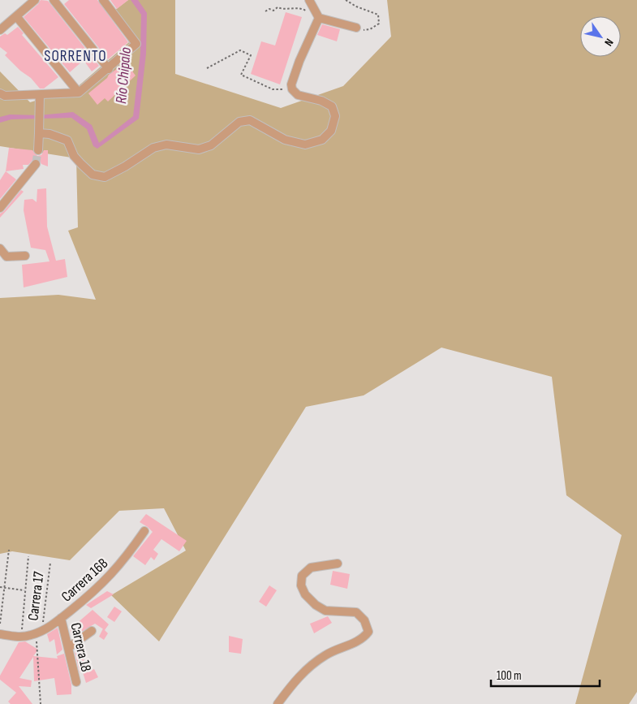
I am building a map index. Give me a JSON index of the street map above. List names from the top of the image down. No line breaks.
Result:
{"streets":{"street":["Carrera 16B","Carrera 18"],"path":["Carrera 17"]},"crossings":[["Carrera 16B","Carrera 17"],["Carrera 16B","Carrera 18"]],"districts":["SORRENTO"],"water":["Río Chipalo"],"scale_bar":"100 m","north":"bottom right"}
